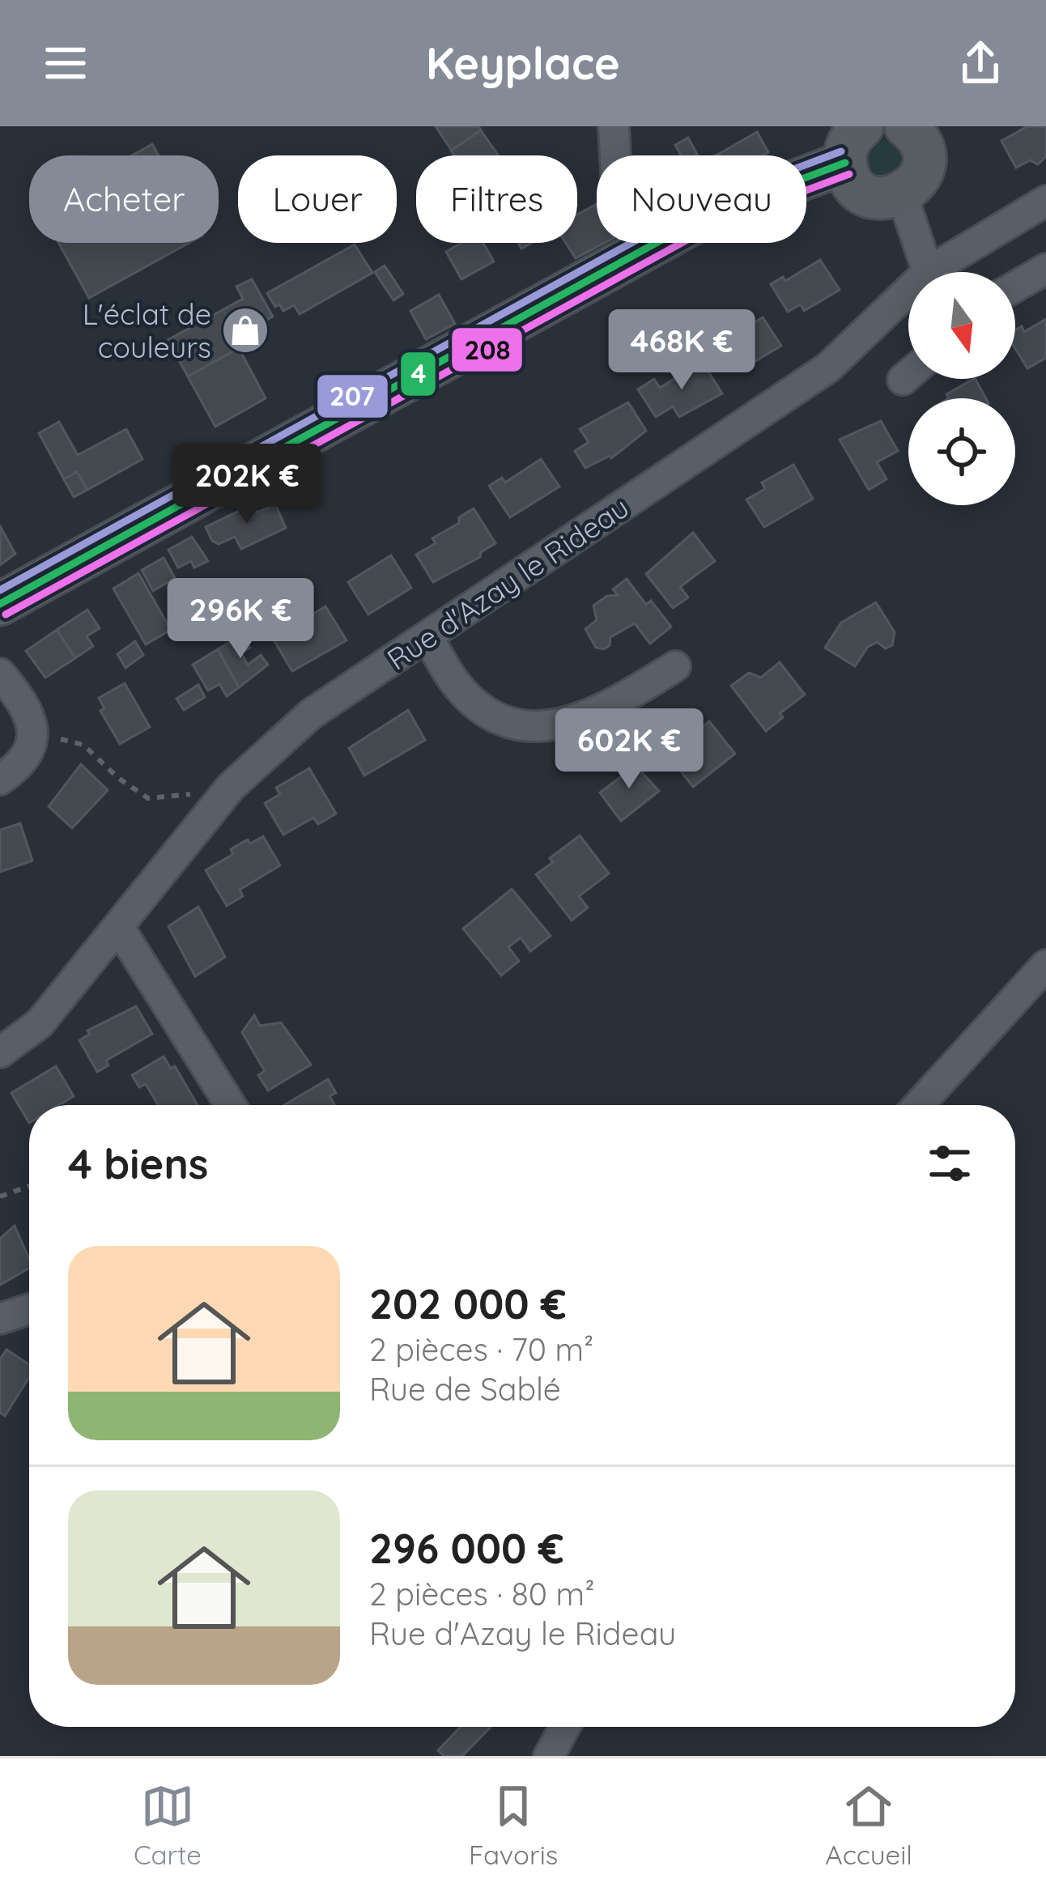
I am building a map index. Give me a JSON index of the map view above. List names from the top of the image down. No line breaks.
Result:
{"streets":{"street":["Rue d'Azay le Rideau"]},"places":{"shop":["L'éclat de couleurs"]},"lines":["transit line 207","transit line 4","transit line 208"],"north":"bottom","page":{"header":"Keyplace","chip":["Acheter","Louer","Filtres","Nouveau"],"price":["468K €","202K €","296K €","602K €"],"heading":"4 biens","list":[{"name":"202 000 €","note":"2 pièces · 70 m² · Rue de Sablé"},{"name":"296 000 €","note":"2 pièces · 80 m² · Rue d'Azay le Rideau"}],"tabs":["Carte","Favoris","Accueil"]}}
